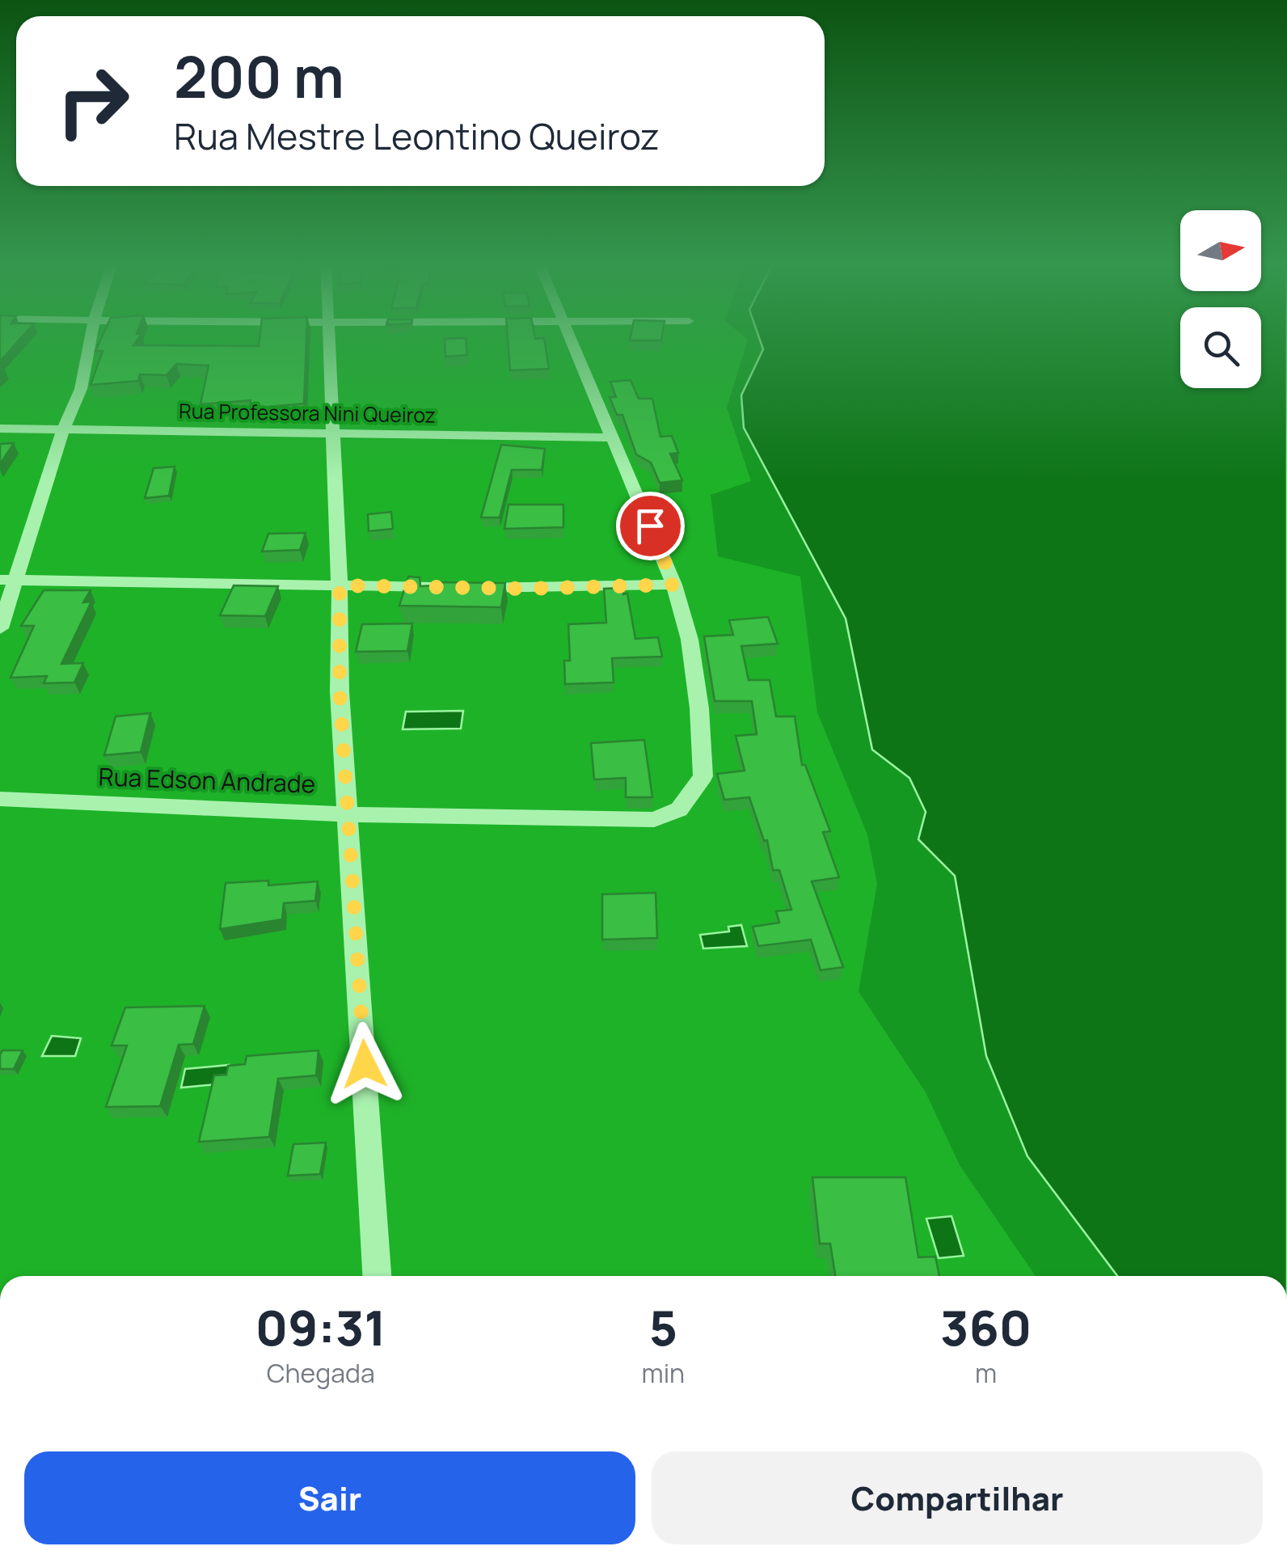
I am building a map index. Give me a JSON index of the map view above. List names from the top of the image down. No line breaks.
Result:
{"streets":{"street":["Rua Professora Nini Queiroz","Rua Edson Andrade"]},"north":"right","page":{"turn":["200 m","Rua Mestre Leontino Queiroz"],"eta":["09:31","Chegada","5","min","360","m"],"buttons":["Sair","Compartilhar"]}}
